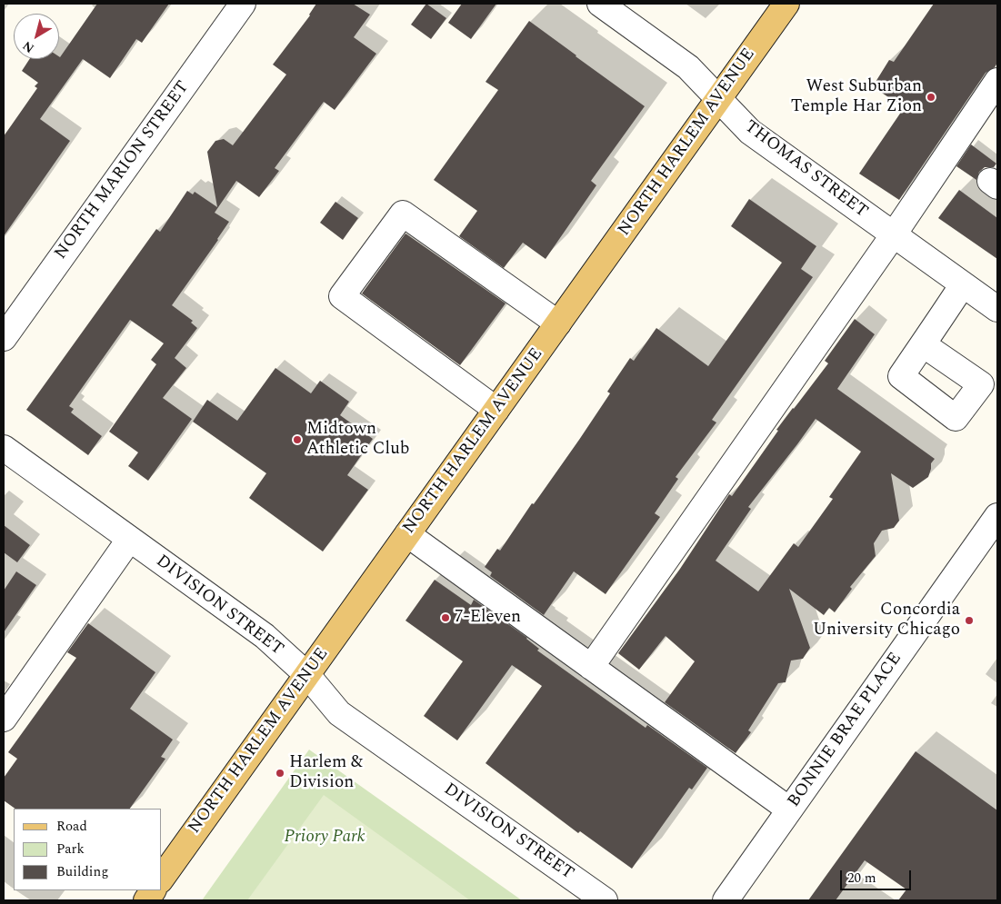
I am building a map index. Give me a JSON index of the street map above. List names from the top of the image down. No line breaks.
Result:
{"streets":{"main road":["NORTH HARLEM AVENUE"],"street":["THOMAS STREET","NORTH MARION STREET","DIVISION STREET","BONNIE BRAE PLACE"]},"crossings":[["NORTH HARLEM AVENUE","THOMAS STREET"],["NORTH HARLEM AVENUE","DIVISION STREET"]],"parks":["Priory Park"],"places":["West Suburban Temple Har Zion","Midtown Athletic Club","7-Eleven","Concordia University Chicago","Harlem & Division"],"legend":["Road","Park","Building"],"scale_bar":"20 m","north":"bottom left"}
